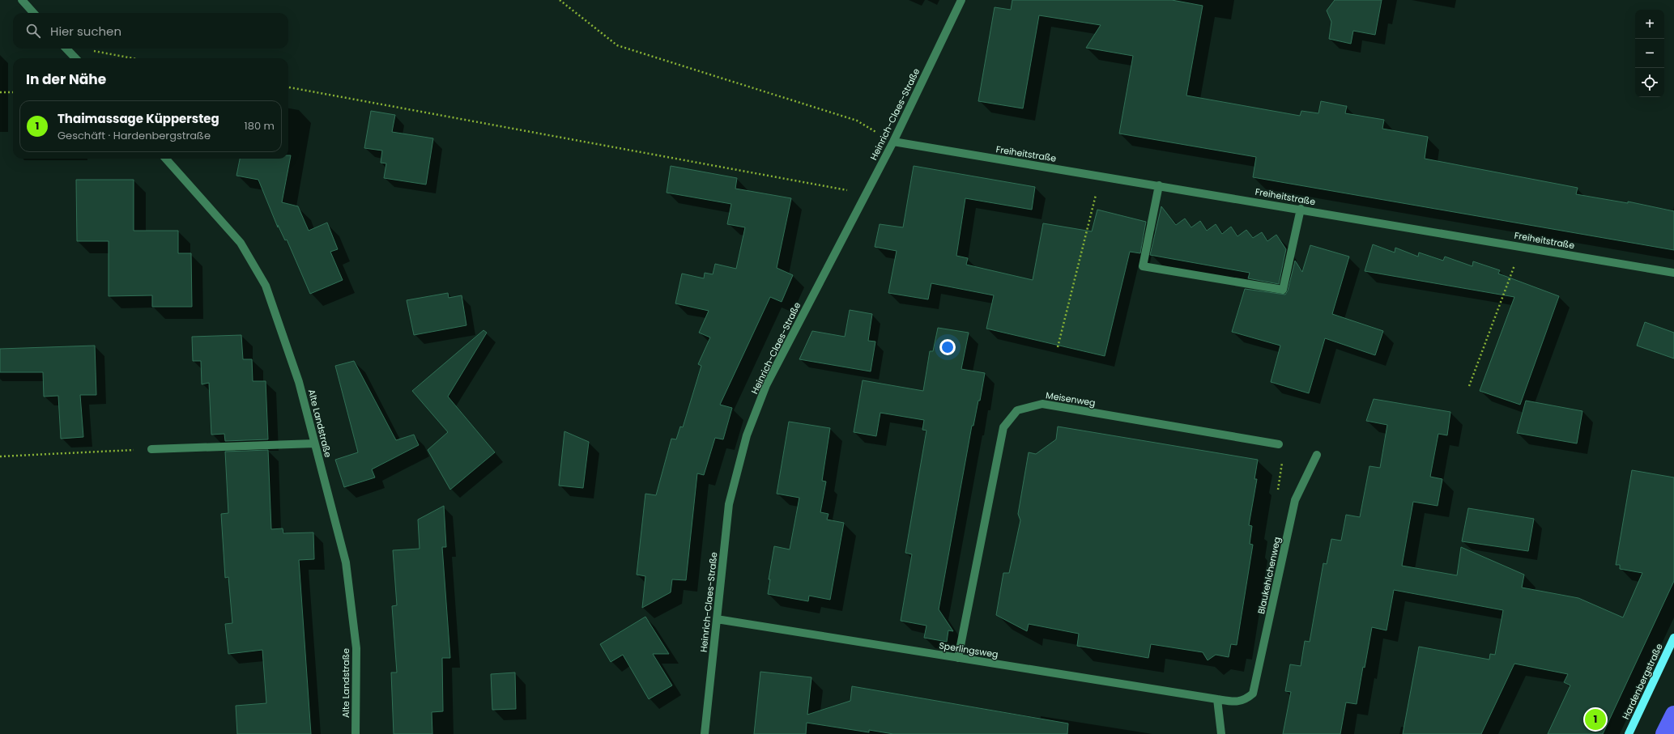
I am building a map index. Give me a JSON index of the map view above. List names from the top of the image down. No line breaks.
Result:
{"streets":{"main road":["Hardenbergstraße"],"street":["Heinrich-Claes-Straße","Freiheitstraße","Meisenweg","Alte Landstraße","Blaukehlchenweg","Sperlingsweg"]},"crossings":[["Heinrich-Claes-Straße","Freiheitstraße"],["Heinrich-Claes-Straße","Sperlingsweg"],["Meisenweg","Sperlingsweg"],["Blaukehlchenweg","Sperlingsweg"]],"page":{"map_buttons":["+","−"],"search":"Hier suchen","heading":"In der Nähe","list":[{"mark":"1","name":"Thaimassage Küppersteg","note":"Geschäft · Hardenbergstraße","value":"180 m"}],"pins":"1"}}
